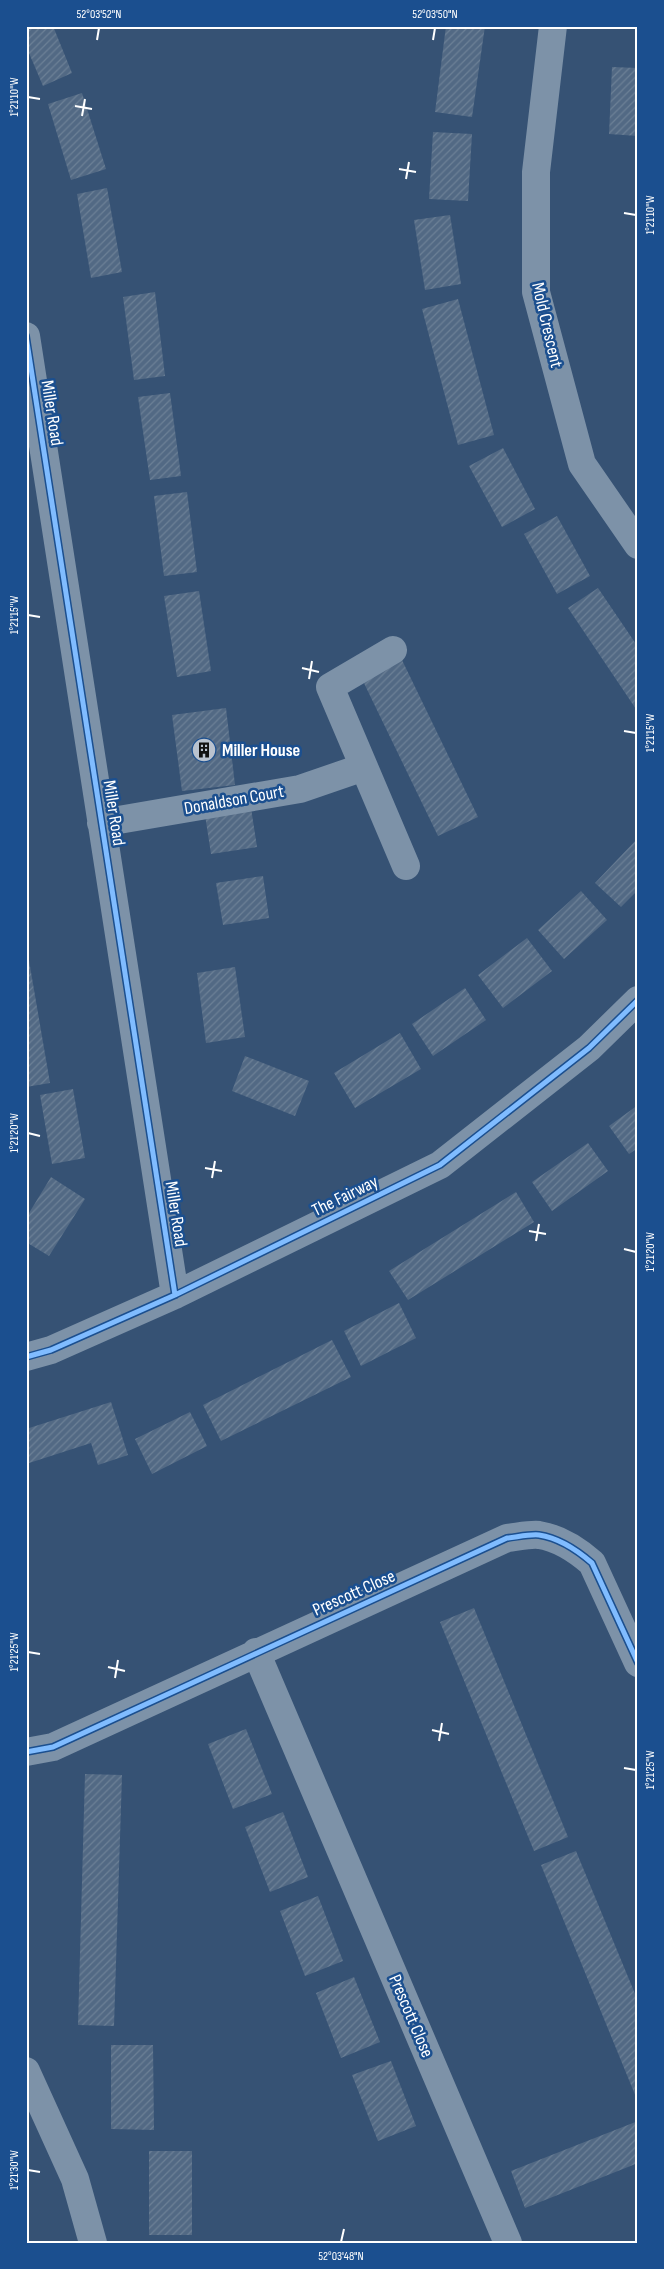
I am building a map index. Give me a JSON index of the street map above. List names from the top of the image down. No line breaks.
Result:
{"streets":{"street":["Mold Crescent","Miller Road","Donaldson Court","The Fairway","Prescott Close"]},"crossings":[["Miller Road","Donaldson Court"],["Miller Road","The Fairway"]],"places":{"building":["Miller House"]},"coordinates":["52°03'52\"N","52°03'50\"N","1°21'10\"W","1°21'15\"W","1°21'20\"W","1°21'25\"W","1°21'30\"W","52°03'48\"N"]}
